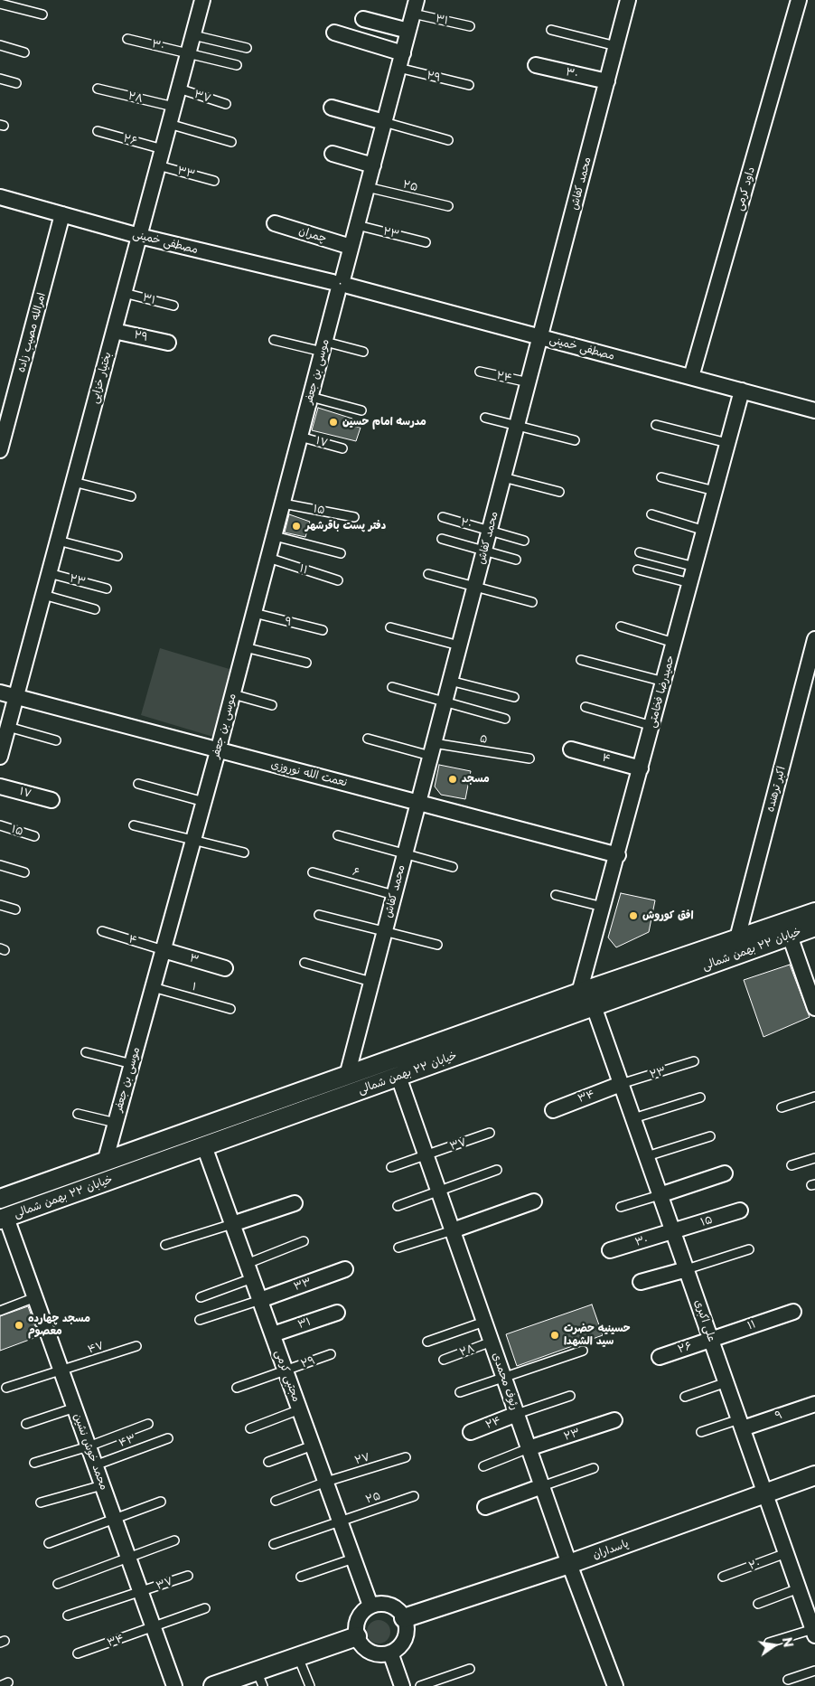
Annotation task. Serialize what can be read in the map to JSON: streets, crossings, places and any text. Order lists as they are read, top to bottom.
{
  "streets": {
    "street": [
      "۳۱",
      "۳۰",
      "۲۹",
      "۲۶",
      "۳۳",
      "محمد کفاش",
      "داود کرمی",
      "۲۳",
      "چمران",
      "مصطفی خمینی",
      "امرالله مصیب زاده",
      "موسی بن جعفر",
      "۲۴",
      "بختیار خزایی",
      "۱۷",
      "۱۵",
      "۱۱",
      "۹",
      "حمیدرضا فخامتی",
      "۴",
      "نعمت الله نوروزی",
      "اکبر ترهنده",
      "خیابان ۲۲ بهمن شمالی",
      "۳",
      "۳۴",
      "علی اکبری",
      "مجتبی کرمی",
      "رئوف محمدی",
      "محمد خوش نشین",
      "پاسداران"
    ],
    "lane": [
      "۳۷",
      "۲۸",
      "۲۵",
      "۲۰",
      "۵",
      "۶",
      "۱",
      "۴۷",
      "۴۳",
      "۲۷"
    ]
  },
  "crossings": [
    ["۳۱", "موسی بن جعفر"],
    ["۳۱", "بختیار خزایی"],
    ["۳۱", "مجتبی کرمی"],
    ["۳۰", "محمد کفاش"],
    ["۳۰", "بختیار خزایی"],
    ["۳۰", "۱۵"],
    ["۳۰", "علی اکبری"],
    ["۲۹", "موسی بن جعفر"],
    ["۲۹", "بختیار خزایی"],
    ["۲۹", "مجتبی کرمی"],
    ["۳۷", "بختیار خزایی"],
    ["۳۷", "رئوف محمدی"],
    ["۳۷", "محمد خوش نشین"],
    ["۲۸", "بختیار خزایی"],
    ["۲۸", "رئوف محمدی"],
    ["۲۶", "بختیار خزایی"],
    ["۲۶", "۱۱"],
    ["۲۶", "علی اکبری"],
    ["۳۳", "بختیار خزایی"],
    ["۳۳", "مجتبی کرمی"],
    ["محمد کفاش", "مصطفی خمینی"],
    ["محمد کفاش", "۲۴"],
    ["محمد کفاش", "۲۰"],
    ["محمد کفاش", "۵"],
    ["محمد کفاش", "نعمت الله نوروزی"],
    ["محمد کفاش", "۶"],
    ["محمد کفاش", "خیابان ۲۲ بهمن شمالی"],
    ["۲۵", "موسی بن جعفر"],
    ["۲۵", "مجتبی کرمی"],
    ["داود کرمی", "مصطفی خمینی"],
    ["۲۳", "موسی بن جعفر"],
    ["۲۳", "بختیار خزایی"],
    ["۲۳", "۳۴"],
    ["۲۳", "علی اکبری"],
    ["۲۳", "رئوف محمدی"],
    ["چمران", "موسی بن جعفر"],
    ["مصطفی خمینی", "امرالله مصیب زاده"],
    ["مصطفی خمینی", "موسی بن جعفر"],
    ["مصطفی خمینی", "بختیار خزایی"],
    ["مصطفی خمینی", "حمیدرضا فخامتی"],
    ["موسی بن جعفر", "۱۷"],
    ["موسی بن جعفر", "۱۵"],
    ["موسی بن جعفر", "۱۱"],
    ["موسی بن جعفر", "۹"],
    ["موسی بن جعفر", "۴"],
    ["موسی بن جعفر", "نعمت الله نوروزی"],
    ["موسی بن جعفر", "خیابان ۲۲ بهمن شمالی"],
    ["موسی بن جعفر", "۳"],
    ["موسی بن جعفر", "۱"],
    ["۲۴", "رئوف محمدی"],
    ["بختیار خزایی", "نعمت الله نوروزی"],
    ["۱۵", "علی اکبری"],
    ["۲۰", "علی اکبری"],
    ["۱۱", "علی اکبری"],
    ["۹", "علی اکبری"],
    ["حمیدرضا فخامتی", "۴"],
    ["حمیدرضا فخامتی", "نعمت الله نوروزی"],
    ["حمیدرضا فخامتی", "خیابان ۲۲ بهمن شمالی"],
    ["۴", "۳"],
    ["اکبر ترهنده", "خیابان ۲۲ بهمن شمالی"],
    ["خیابان ۲۲ بهمن شمالی", "علی اکبری"],
    ["خیابان ۲۲ بهمن شمالی", "مجتبی کرمی"],
    ["خیابان ۲۲ بهمن شمالی", "رئوف محمدی"],
    ["خیابان ۲۲ بهمن شمالی", "محمد خوش نشین"],
    ["۳۴", "علی اکبری"],
    ["۳۴", "محمد خوش نشین"],
    ["علی اکبری", "پاسداران"],
    ["۴۷", "محمد خوش نشین"],
    ["مجتبی کرمی", "۲۷"],
    ["مجتبی کرمی", "پاسداران"],
    ["رئوف محمدی", "پاسداران"],
    ["۴۳", "محمد خوش نشین"]
  ],
  "places": [
    "مدرسه امام حسین",
    "دفتر پست باقرشهر",
    "مسجد",
    "افق کوروش",
    "مسجد چهارده معصوم",
    "حسینیه حضرت سید الشهدا"
  ],
  "north": "right"
}
